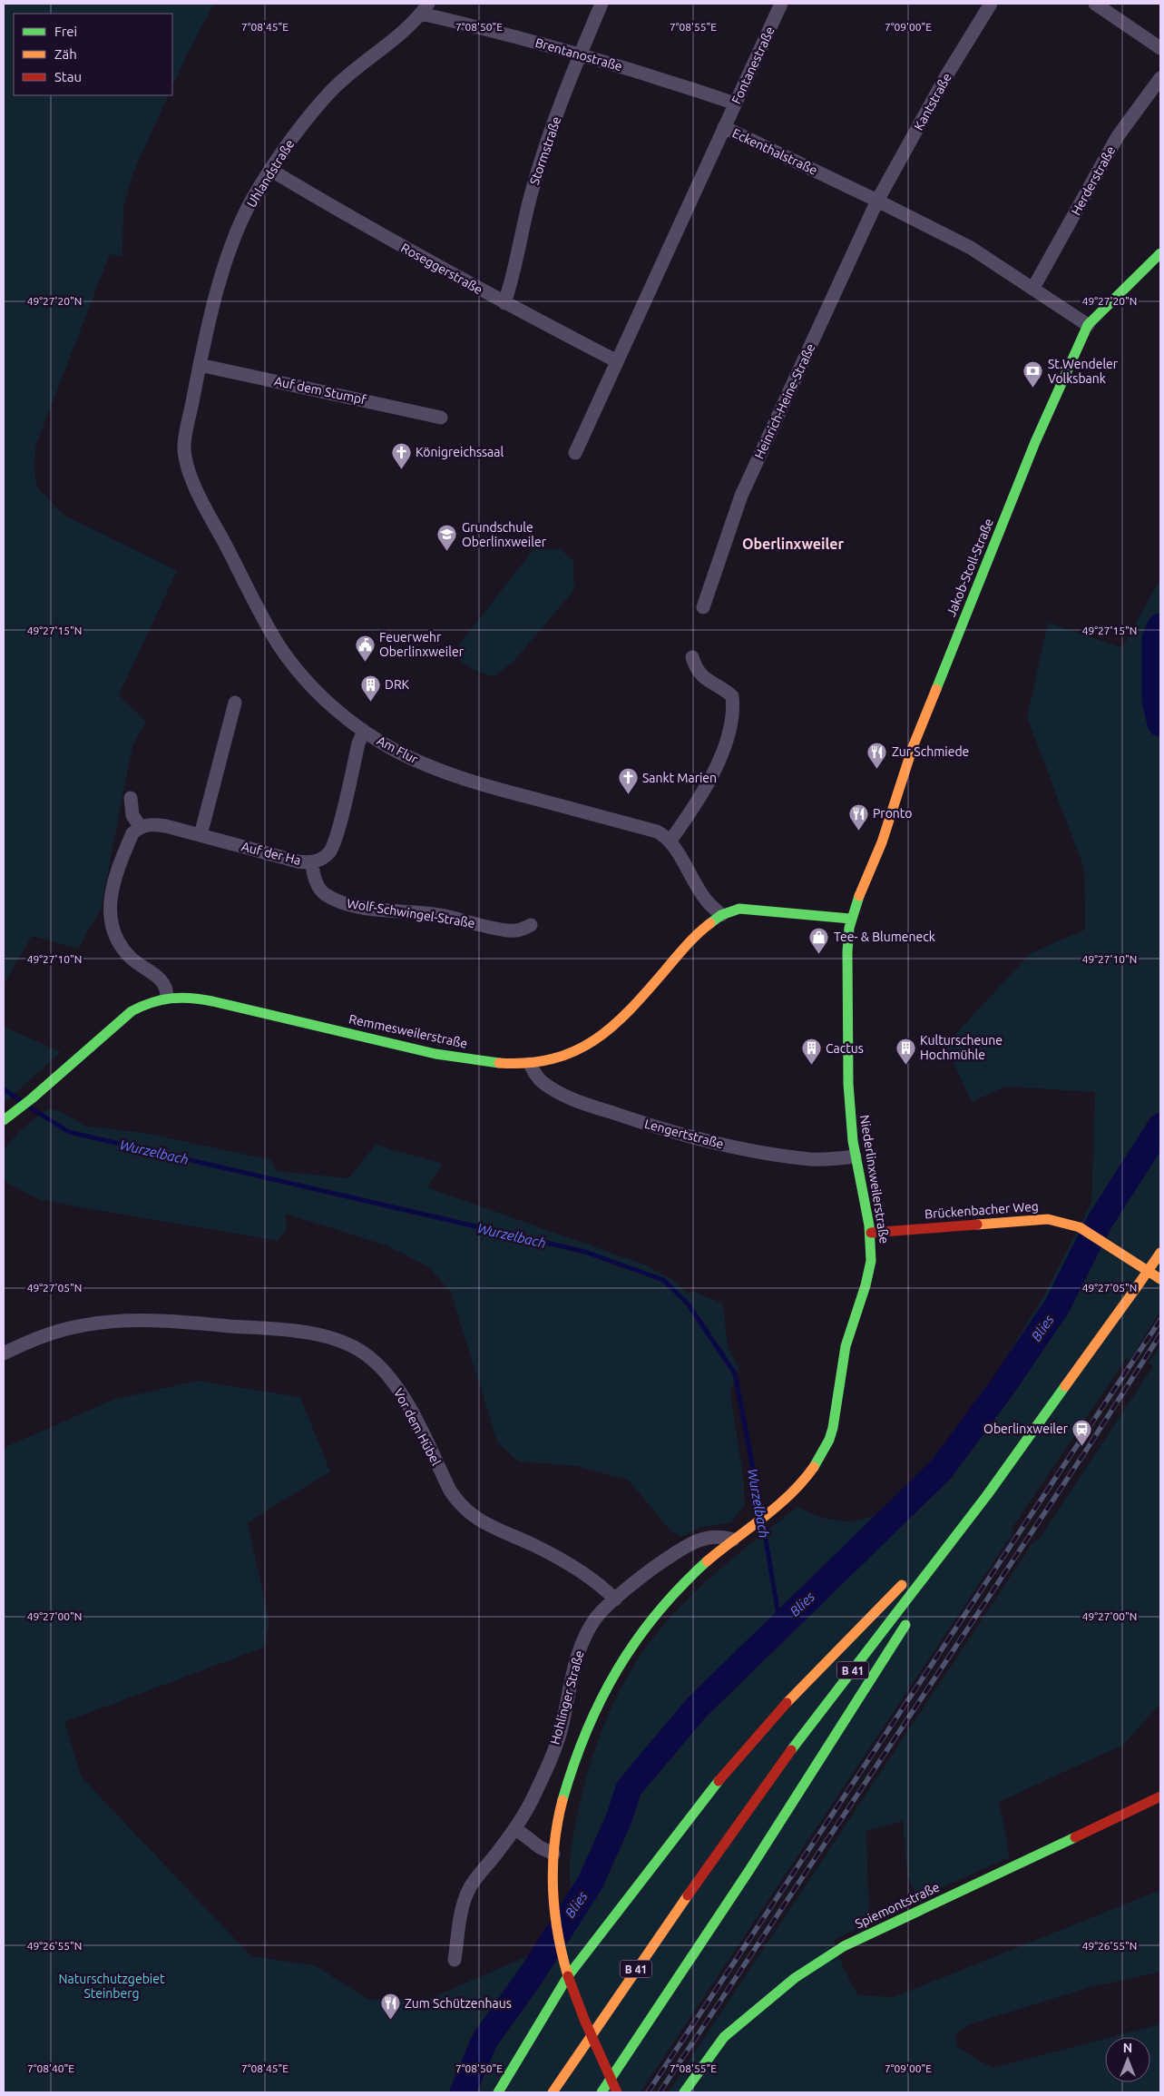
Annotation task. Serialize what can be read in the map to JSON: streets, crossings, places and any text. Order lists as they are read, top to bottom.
{
  "streets": {
    "main road": [
      "Jakob-Stoll-Straße",
      "Remmesweilerstraße",
      "Niederlinxweilerstraße",
      "Brückenbacher Weg",
      "B 41",
      "Spiemontstraße"
    ],
    "street": [
      "Brentanostraße",
      "Fontanestraße",
      "Kantstraße",
      "Stormstraße",
      "Eckenthalstraße",
      "Uhlandstraße",
      "Herderstraße",
      "Roseggerstraße",
      "Auf dem Stumpf",
      "Heinrich-Heine-Straße",
      "Am Flur",
      "Auf der Ha",
      "Wolf-Schwingel-Straße",
      "Lengertstraße",
      "Vor dem Hübel",
      "Hohlinger Straße"
    ]
  },
  "crossings": [
    ["Brentanostraße", "Fontanestraße"],
    ["Brentanostraße", "Stormstraße"],
    ["Brentanostraße", "Uhlandstraße"],
    ["Fontanestraße", "Eckenthalstraße"],
    ["Kantstraße", "Eckenthalstraße"],
    ["Kantstraße", "Heinrich-Heine-Straße"],
    ["Stormstraße", "Roseggerstraße"],
    ["Eckenthalstraße", "Herderstraße"],
    ["Eckenthalstraße", "Roseggerstraße"],
    ["Eckenthalstraße", "Heinrich-Heine-Straße"],
    ["Eckenthalstraße", "Jakob-Stoll-Straße"],
    ["Uhlandstraße", "Roseggerstraße"],
    ["Uhlandstraße", "Auf dem Stumpf"],
    ["Uhlandstraße", "Am Flur"],
    ["Jakob-Stoll-Straße", "Remmesweilerstraße"],
    ["Jakob-Stoll-Straße", "Niederlinxweilerstraße"],
    ["Am Flur", "Auf der Ha"],
    ["Auf der Ha", "Wolf-Schwingel-Straße"],
    ["Remmesweilerstraße", "Lengertstraße"],
    ["Remmesweilerstraße", "Niederlinxweilerstraße"],
    ["Lengertstraße", "Niederlinxweilerstraße"],
    ["Niederlinxweilerstraße", "Brückenbacher Weg"],
    ["Niederlinxweilerstraße", "Hohlinger Straße"],
    ["Vor dem Hübel", "Hohlinger Straße"]
  ],
  "districts": ["Oberlinxweiler"],
  "water": ["Wurzelbach", "Blies"],
  "parks": ["Naturschutzgebiet Steinberg"],
  "places": {
    "bank": ["St.Wendeler Volksbank"],
    "church": ["Königreichssaal", "Sankt Marien"],
    "school or university": ["Grundschule Oberlinxweiler"],
    "public building": ["Feuerwehr Oberlinxweiler"],
    "building": ["DRK", "Kulturscheune Hochmühle", "Cactus"],
    "restaurant": ["Zur Schmiede", "Pronto", "Zum Schützenhaus"],
    "shop": ["Tee- & Blumeneck"],
    "station": ["Oberlinxweiler"]
  },
  "legend": ["Frei", "Zäh", "Stau"],
  "north": "top",
  "coordinates": [
    "7°08'45\"E",
    "7°08'50\"E",
    "7°08'55\"E",
    "7°09'00\"E",
    "49°27'20\"N",
    "49°27'15\"N",
    "49°27'10\"N",
    "49°27'05\"N",
    "49°27'00\"N",
    "49°26'55\"N",
    "7°08'40\"E"
  ]
}
